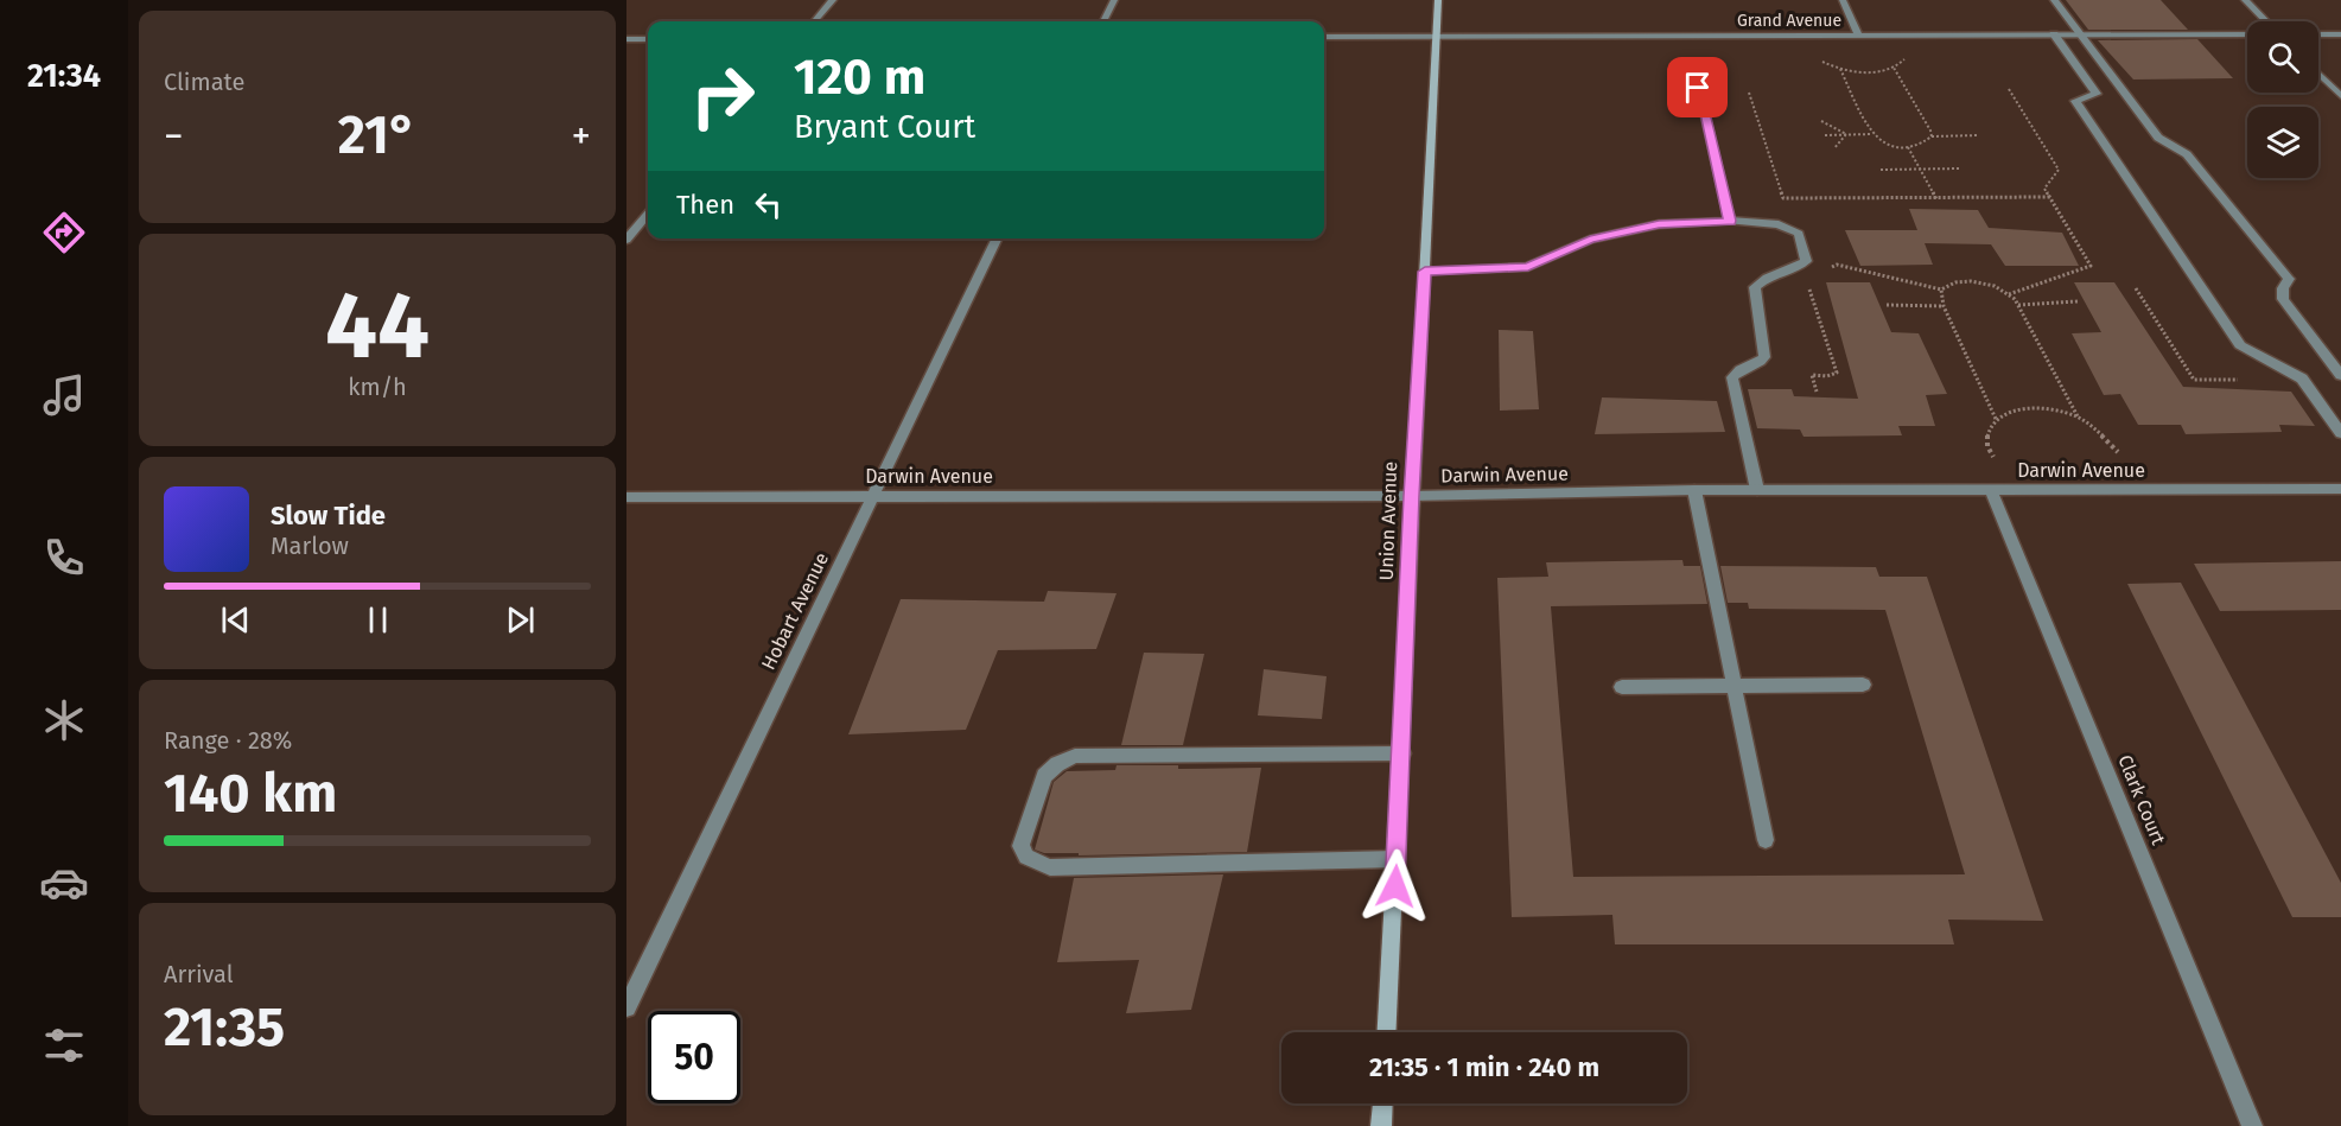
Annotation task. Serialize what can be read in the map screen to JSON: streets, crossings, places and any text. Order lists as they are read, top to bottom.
{
  "streets": {
    "main road": ["Union Avenue"],
    "street": [
      "Grand Avenue",
      "Darwin Avenue",
      "Hobart Avenue",
      "Clark Court"
    ]
  },
  "crossings": [
    ["Grand Avenue", "Union Avenue"],
    ["Darwin Avenue", "Union Avenue"],
    ["Darwin Avenue", "Hobart Avenue"],
    ["Darwin Avenue", "Clark Court"]
  ],
  "page": {
    "tabs": "21:34",
    "tile": [
      "Climate",
      ["44", "km/h"],
      ["Range · 28%", "140 km"],
      ["Arrival", "21:35"]
    ],
    "turn": ["120 m", "Bryant Court"],
    "heat": ["−", "21°", "+"],
    "then": "Then",
    "song": ["Slow Tide", "Marlow"],
    "limit": "50",
    "trip": "21:35 · 1 min · 240 m"
  }
}
